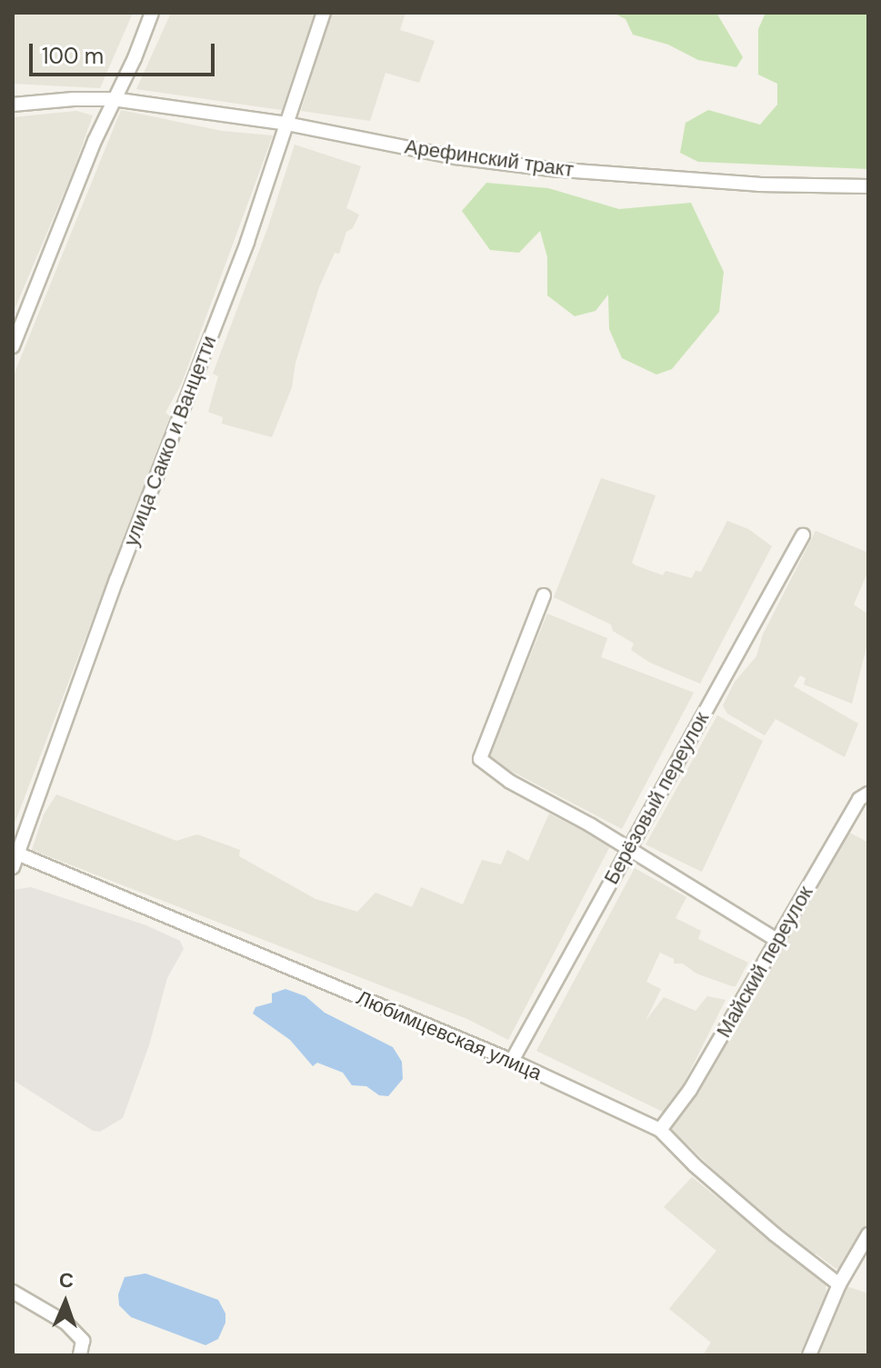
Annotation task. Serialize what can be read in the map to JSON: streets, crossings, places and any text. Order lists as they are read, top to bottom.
{
  "streets": {
    "street": [
      "Арефинский тракт",
      "улица Сакко и Ванцетти",
      "Берёзовый переулок",
      "Майский переулок",
      "Любимцевская улица"
    ]
  },
  "crossings": [
    ["Арефинский тракт", "улица Сакко и Ванцетти"],
    ["улица Сакко и Ванцетти", "Любимцевская улица"],
    ["Берёзовый переулок", "Любимцевская улица"],
    ["Майский переулок", "Любимцевская улица"]
  ],
  "scale_bar": "100 m",
  "north": "top"
}
